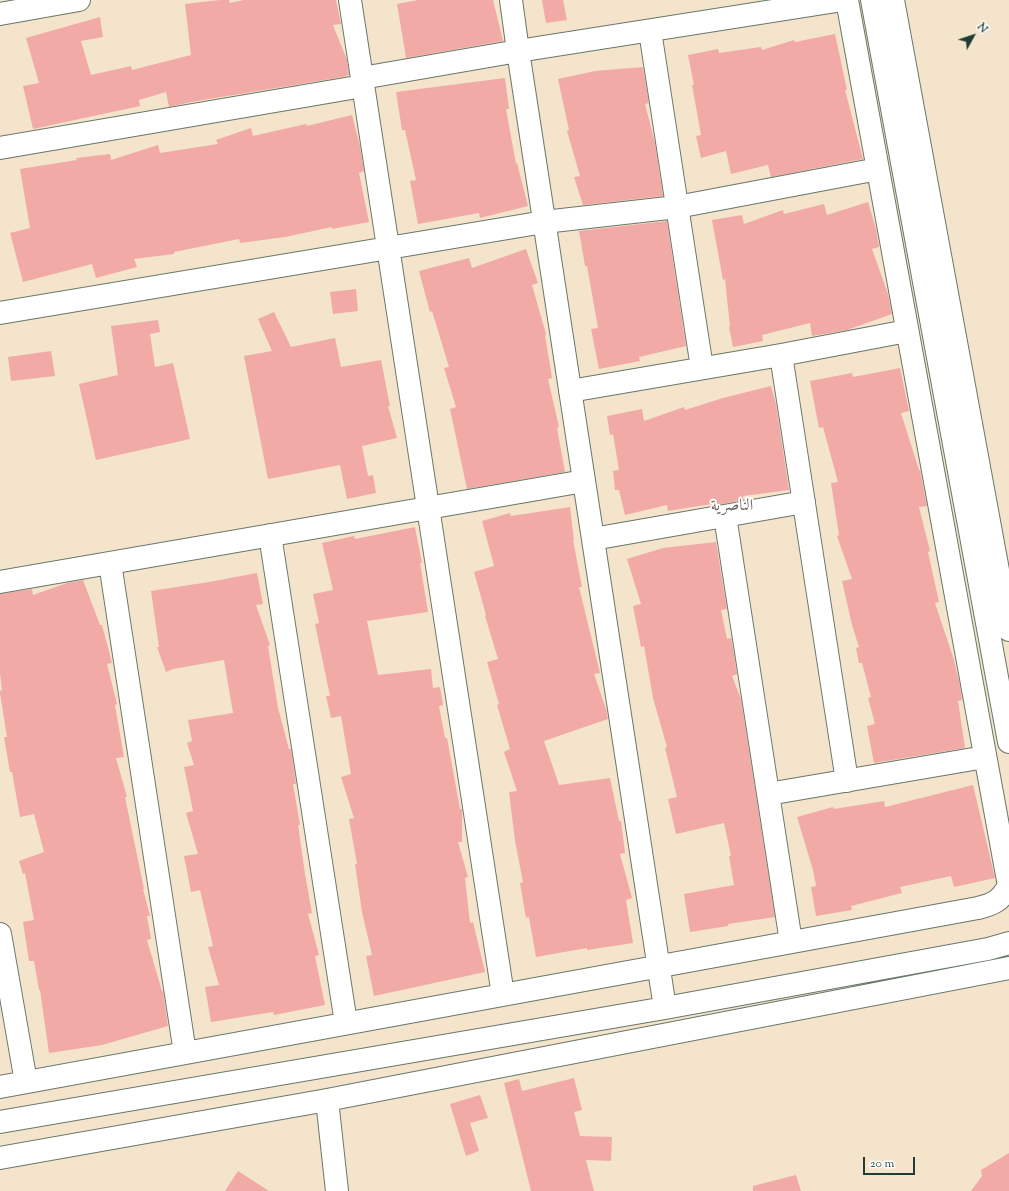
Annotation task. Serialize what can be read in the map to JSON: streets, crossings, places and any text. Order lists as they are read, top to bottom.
{
  "districts": ["الناصرية"],
  "scale_bar": "20 m",
  "north": "top right"
}
